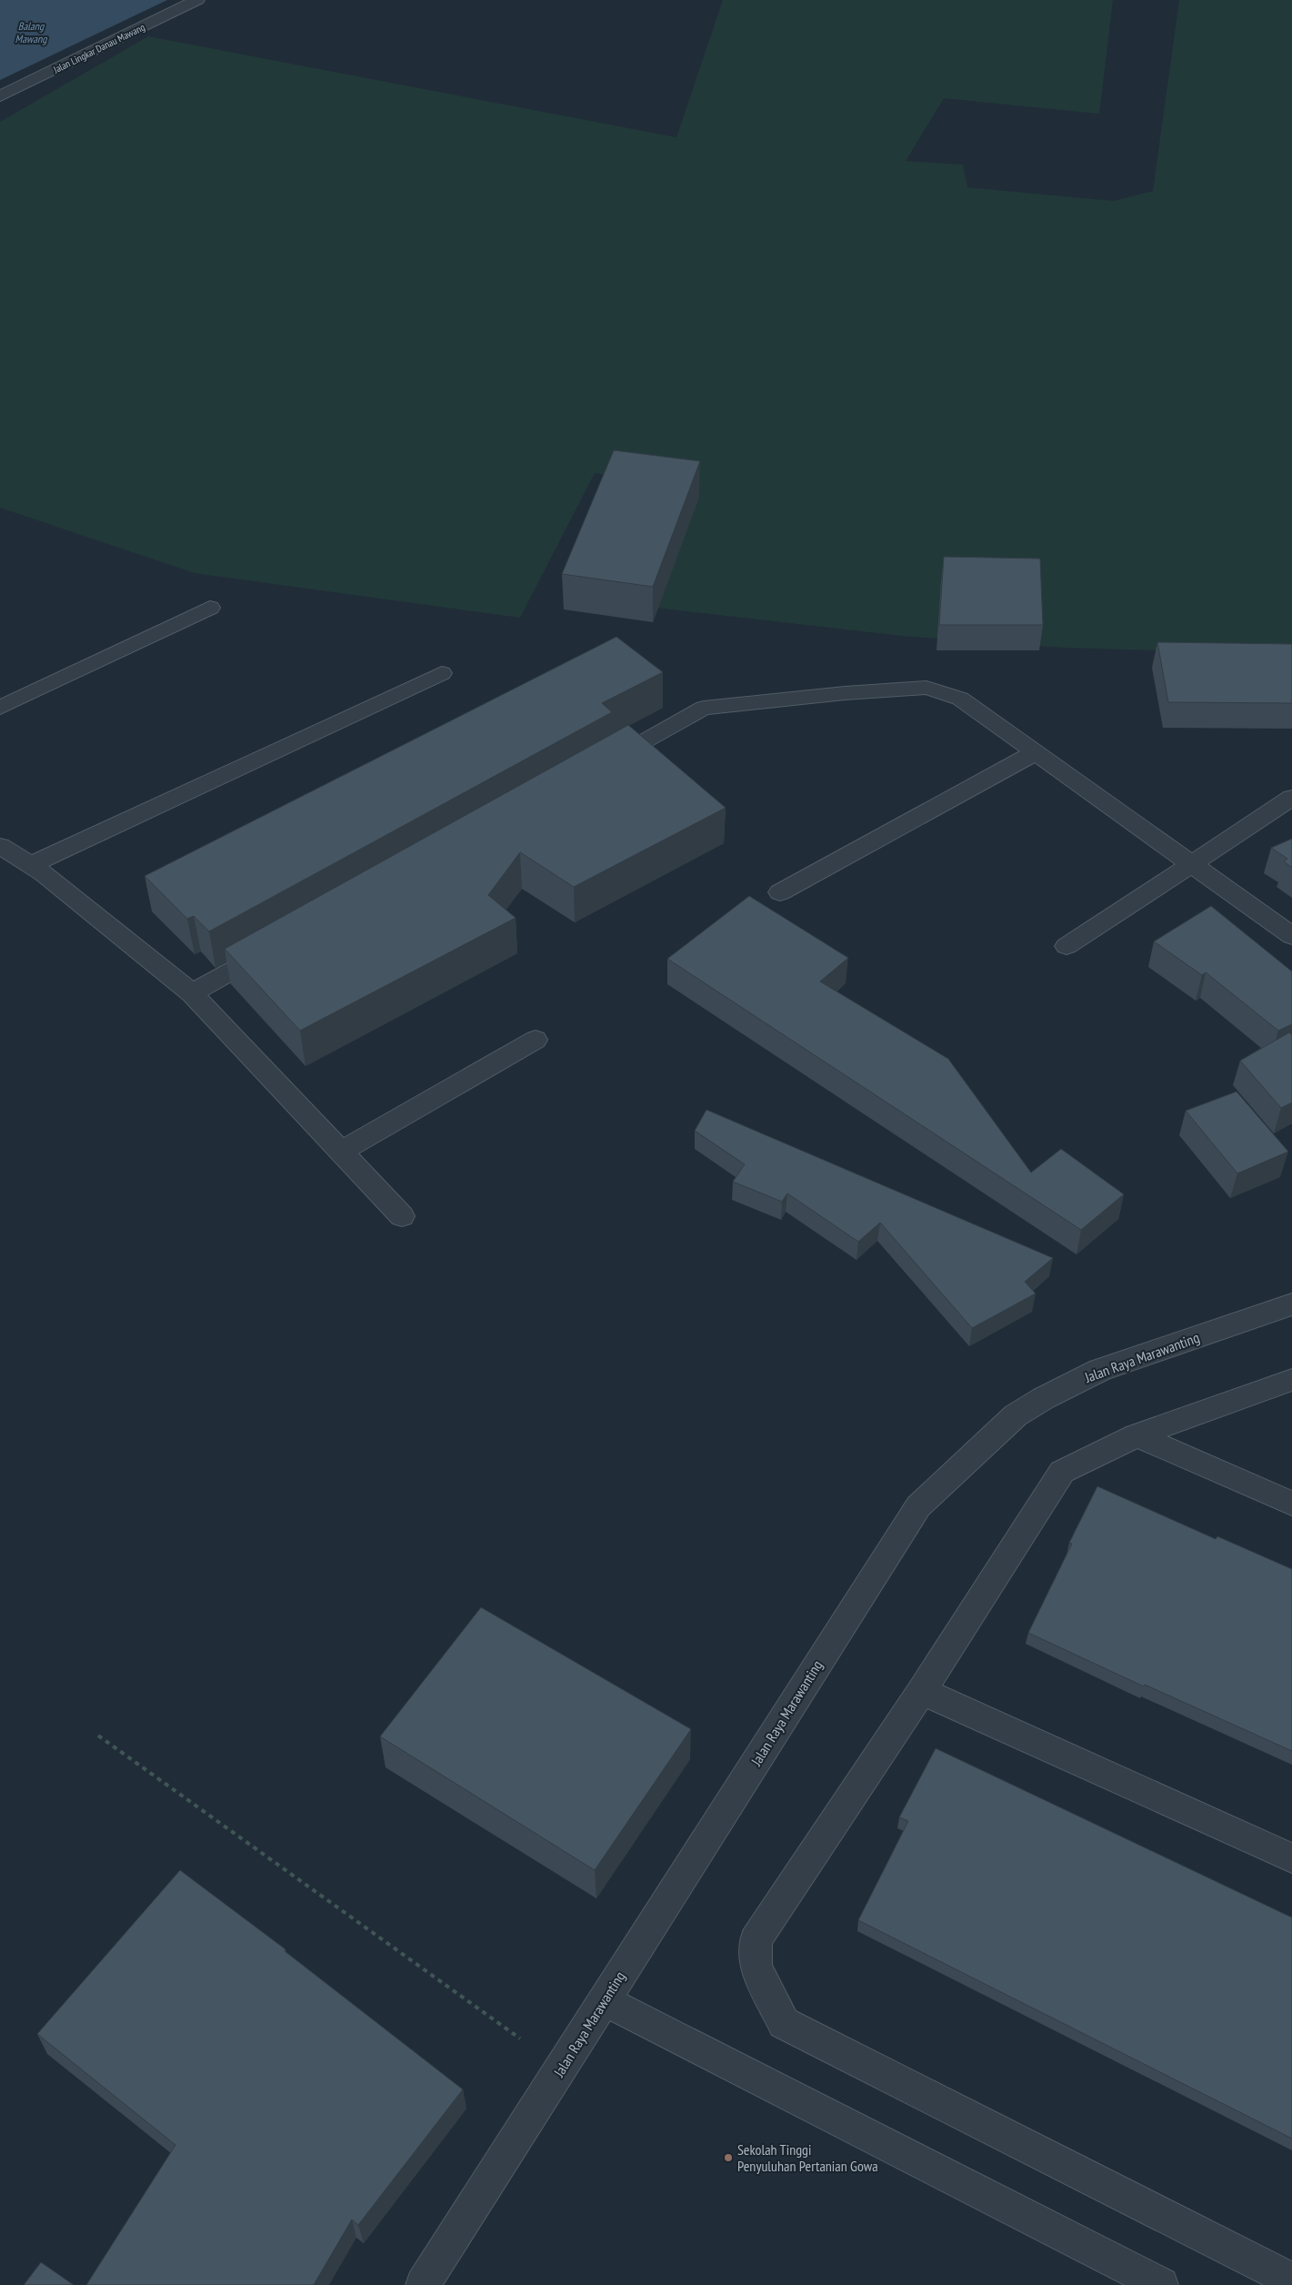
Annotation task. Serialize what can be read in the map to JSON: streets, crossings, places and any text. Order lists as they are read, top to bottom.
{
  "streets": {
    "street": ["Jalan Lingkar Danau Mawang", "Jalan Raya Marawanting"]
  },
  "water": ["Balang Mawang"],
  "places": ["Sekolah Tinggi Penyuluhan Pertanian Gowa"]
}
